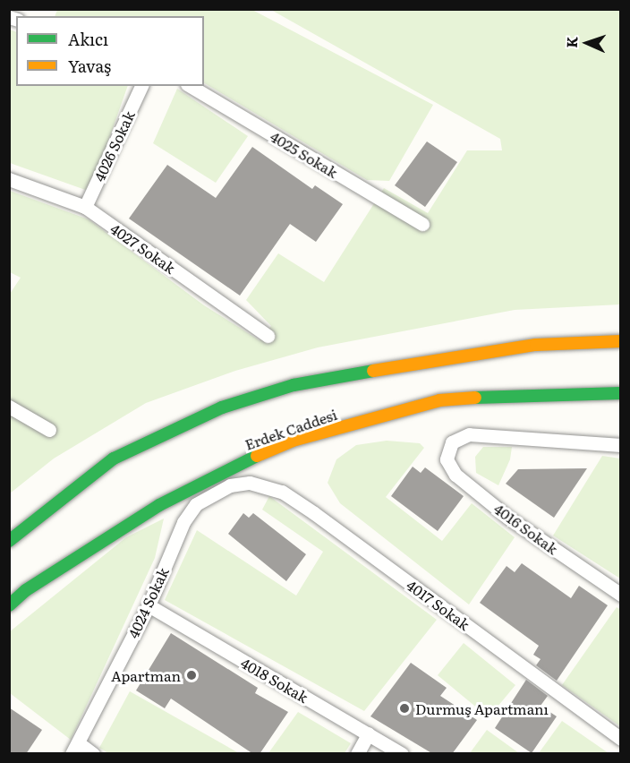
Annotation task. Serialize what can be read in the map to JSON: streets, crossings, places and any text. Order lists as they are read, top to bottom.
{
  "streets": {
    "highway": ["Erdek Caddesi"],
    "lane": [
      "4026 Sokak",
      "4025 Sokak",
      "4027 Sokak",
      "4016 Sokak",
      "4024 Sokak",
      "4017 Sokak",
      "4018 Sokak"
    ]
  },
  "crossings": [
    ["4026 Sokak", "4027 Sokak"],
    ["4024 Sokak", "4017 Sokak"],
    ["4024 Sokak", "4018 Sokak"]
  ],
  "places": ["Apartman", "Durmuş Apartmanı"],
  "legend": ["Akıcı", "Yavaş"],
  "north": "left"
}
